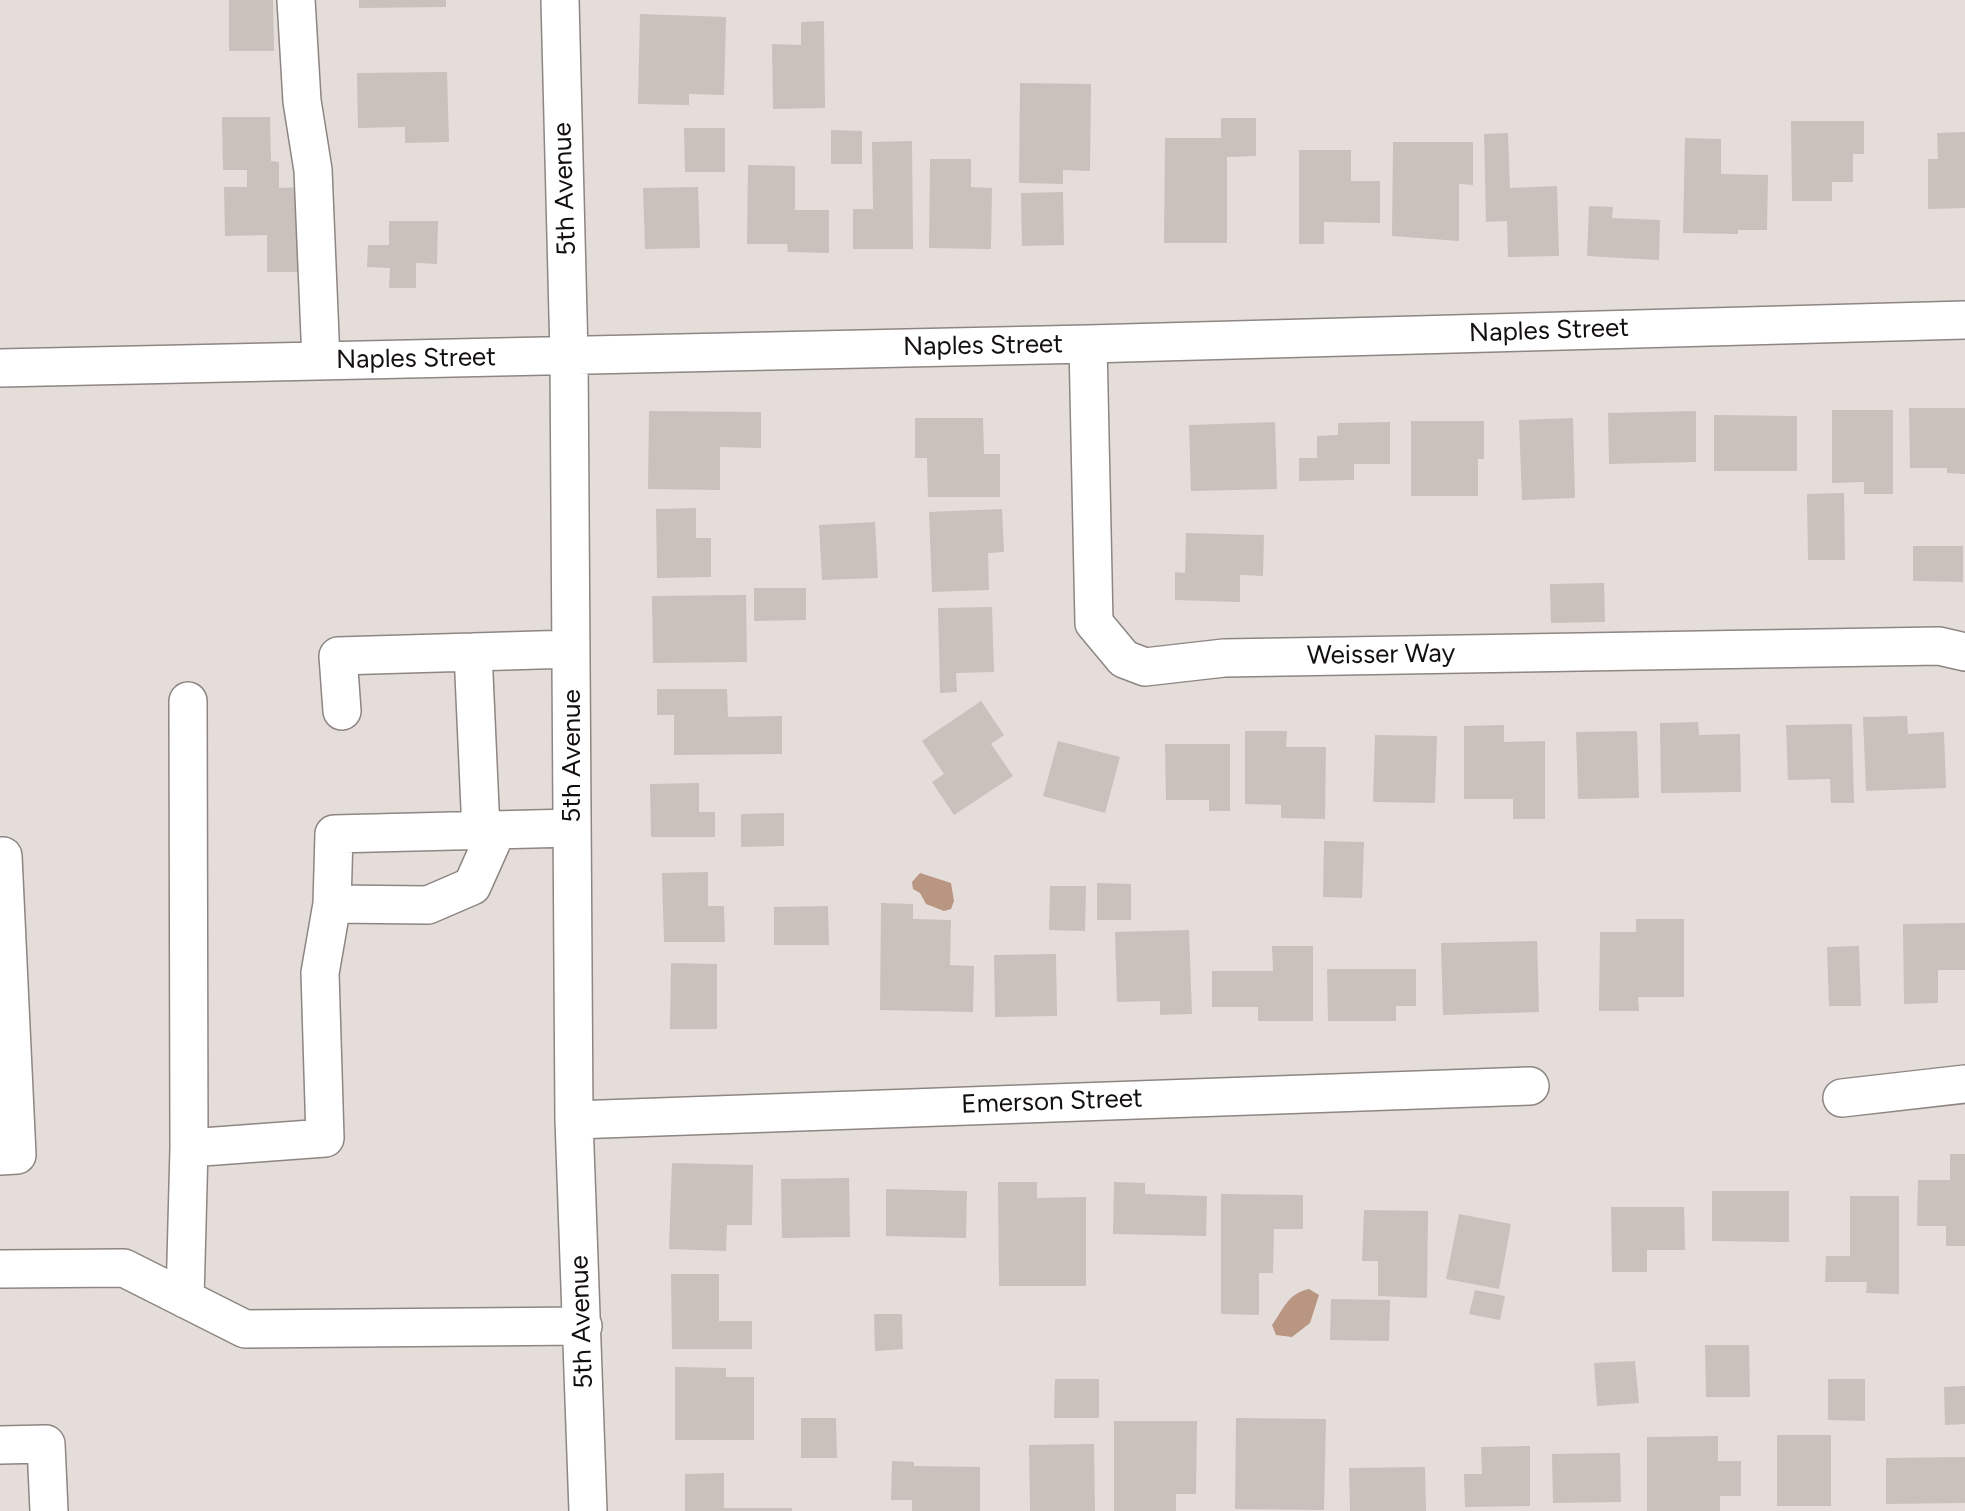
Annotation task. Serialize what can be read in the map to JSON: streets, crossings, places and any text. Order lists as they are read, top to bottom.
{
  "streets": {
    "street": [
      "5th Avenue",
      "Naples Street",
      "Weisser Way",
      "Emerson Street"
    ]
  },
  "crossings": [
    ["5th Avenue", "Naples Street"],
    ["5th Avenue", "Emerson Street"],
    ["Naples Street", "Weisser Way"]
  ]
}
